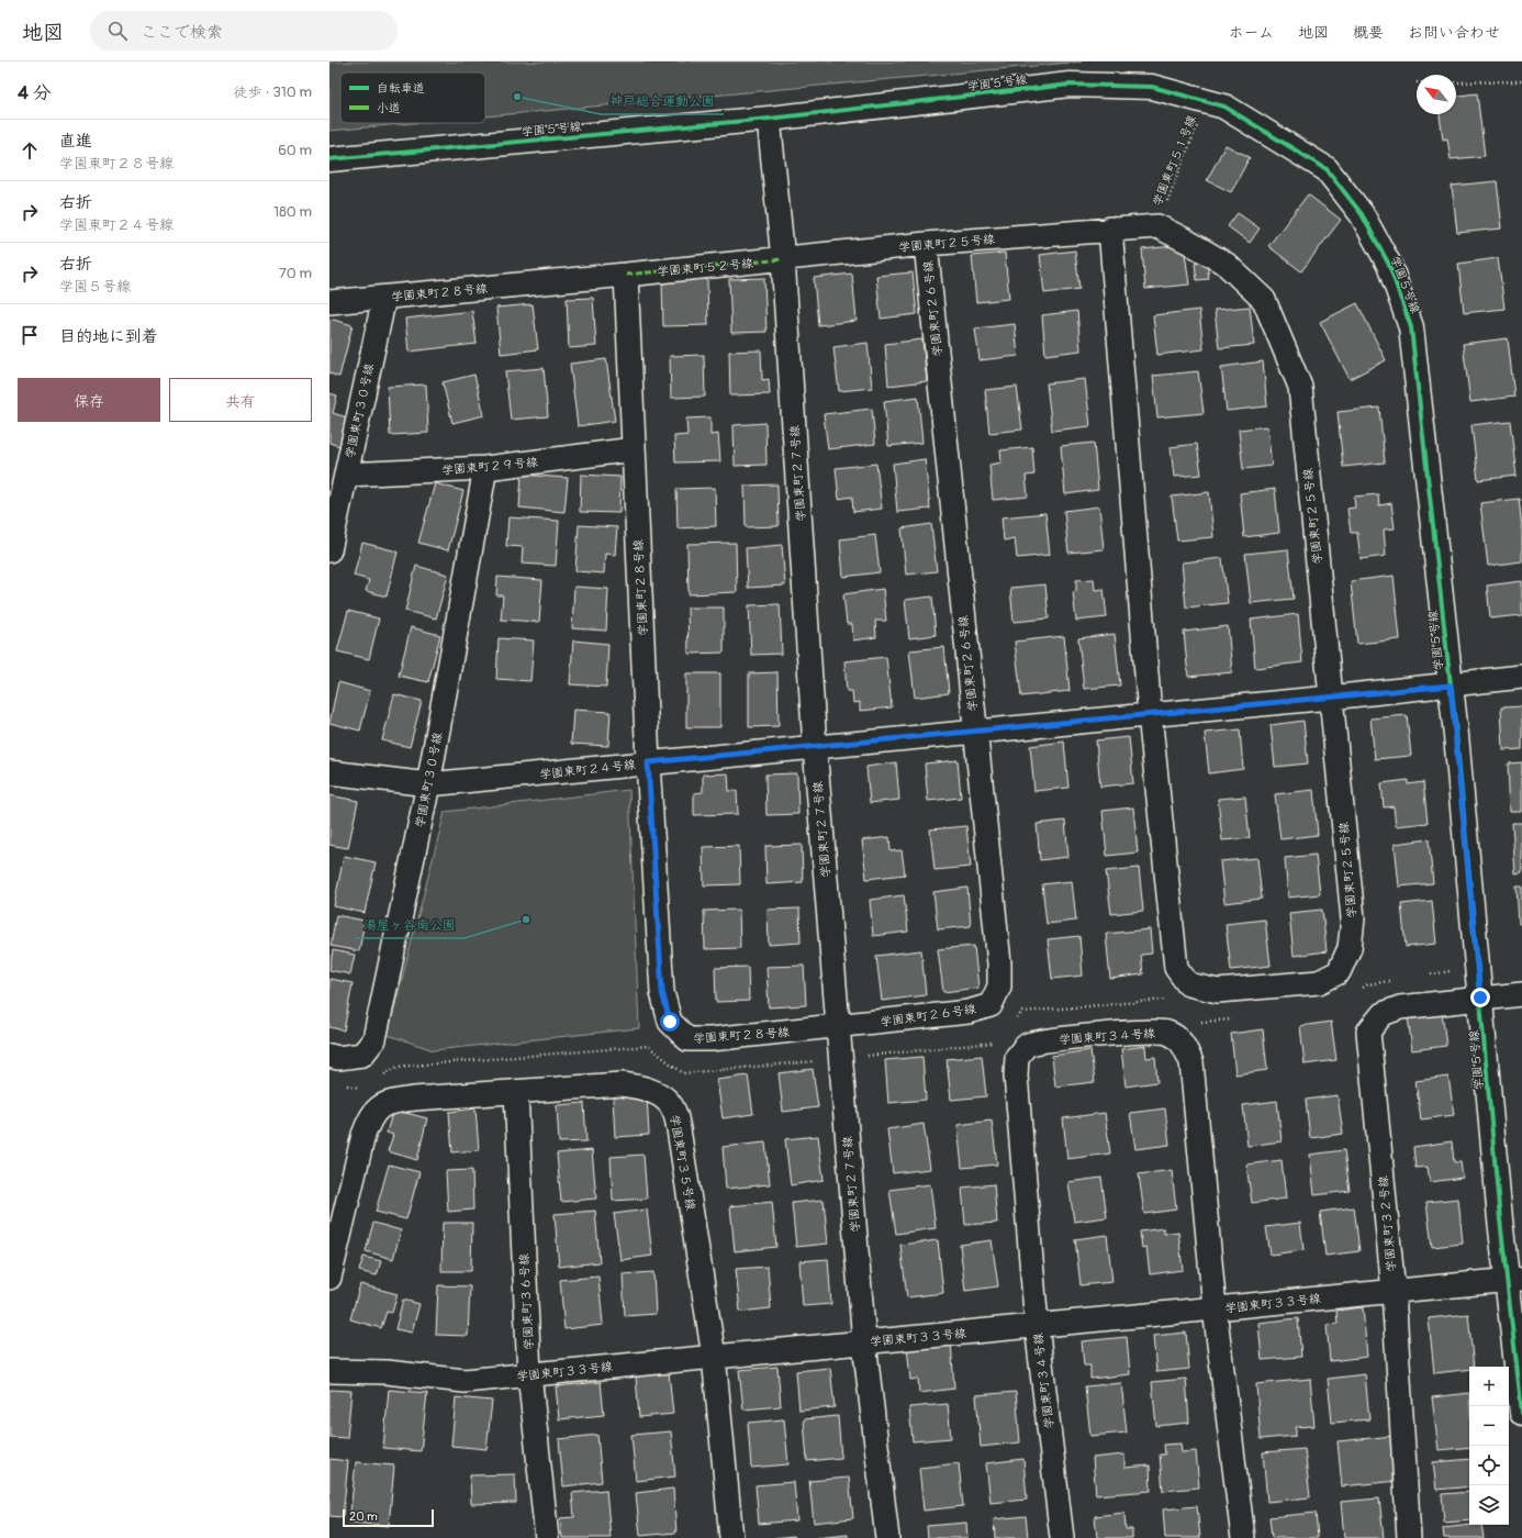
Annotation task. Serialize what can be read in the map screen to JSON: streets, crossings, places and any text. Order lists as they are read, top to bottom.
{
  "streets": {
    "street": [
      "学園５号線",
      "学園東町２５号線",
      "学園東町５２号線",
      "学園東町２８号線",
      "学園東町２６号線",
      "学園東町３０号線",
      "学園東町２９号線",
      "学園東町２７号線",
      "学園東町２４号線",
      "学園東町３４号線",
      "学園東町３５号線",
      "学園東町３２号線",
      "学園東町３６号線",
      "学園東町３３号線"
    ],
    "path": ["学園東町５１号線"]
  },
  "crossings": [
    ["学園５号線", "学園東町５１号線"],
    ["学園５号線", "学園東町２７号線"],
    ["学園５号線", "学園東町２４号線"],
    ["学園５号線", "学園東町３２号線"],
    ["学園５号線", "学園東町３３号線"],
    ["学園東町５１号線", "学園東町２５号線"],
    ["学園東町２５号線", "学園東町５２号線"],
    ["学園東町２５号線", "学園東町２６号線"],
    ["学園東町２５号線", "学園東町２７号線"],
    ["学園東町２５号線", "学園東町２４号線"],
    ["学園東町５２号線", "学園東町２８号線"],
    ["学園東町５２号線", "学園東町２７号線"],
    ["学園東町２８号線", "学園東町２６号線"],
    ["学園東町２８号線", "学園東町３０号線"],
    ["学園東町２８号線", "学園東町２９号線"],
    ["学園東町２８号線", "学園東町２７号線"],
    ["学園東町２８号線", "学園東町２４号線"],
    ["学園東町２６号線", "学園東町２７号線"],
    ["学園東町２６号線", "学園東町２４号線"],
    ["学園東町３０号線", "学園東町２９号線"],
    ["学園東町３０号線", "学園東町２４号線"],
    ["学園東町２７号線", "学園東町２４号線"],
    ["学園東町２７号線", "学園東町３３号線"],
    ["学園東町３４号線", "学園東町３３号線"],
    ["学園東町３５号線", "学園東町３６号線"],
    ["学園東町３５号線", "学園東町３３号線"],
    ["学園東町３２号線", "学園東町３３号線"],
    ["学園東町３６号線", "学園東町３３号線"]
  ],
  "places": ["神戸総合運動公園", "湯屋ヶ谷南公園"],
  "legend": ["自転車道", "小道"],
  "scale_bar": "20 m",
  "north": "top left",
  "page": {
    "header": "地図",
    "search": "ここで検索",
    "nav": [
      "ホーム",
      "地図",
      "概要",
      "お問い合わせ"
    ],
    "heading": ["4 分", "徒歩 · 310 m"],
    "list": [
      ["直進", "学園東町２８号線", "60 m"],
      ["右折", "学園東町２４号線", "180 m"],
      ["右折", "学園５号線", "70 m"],
      "目的地に到着"
    ],
    "buttons": ["保存", "共有"],
    "map_buttons": ["+", "−"],
    "scale": "20 m"
  }
}
